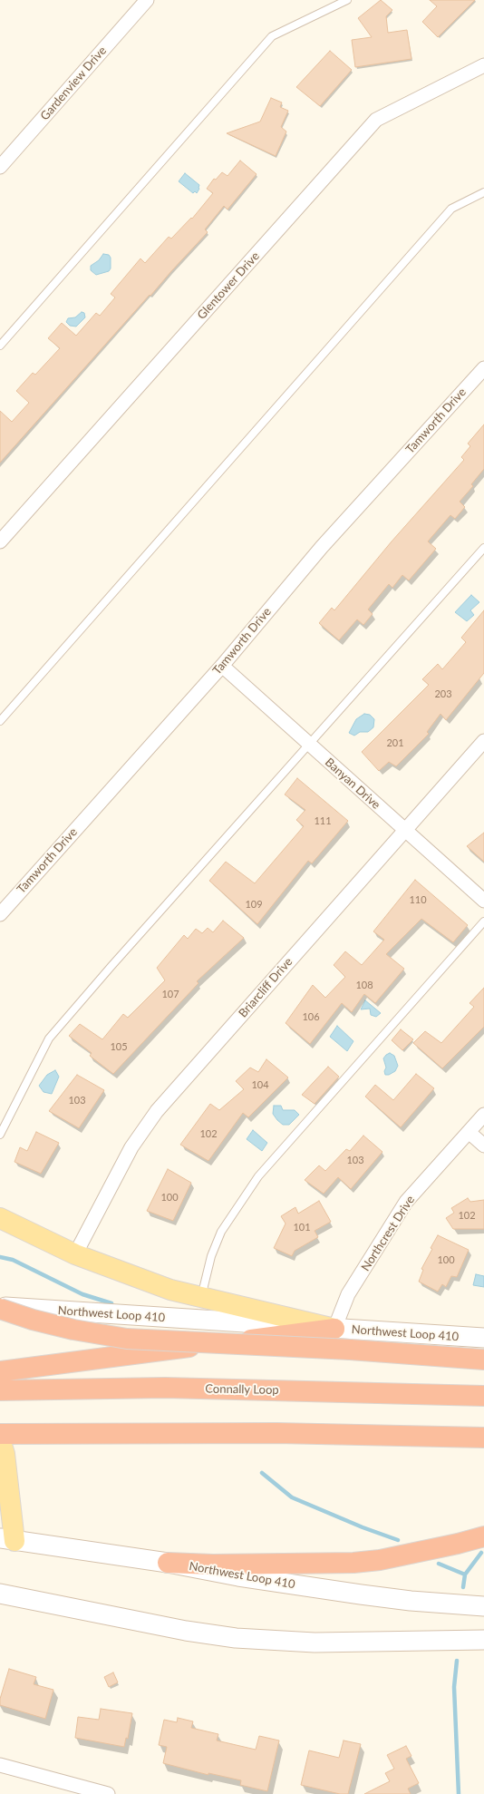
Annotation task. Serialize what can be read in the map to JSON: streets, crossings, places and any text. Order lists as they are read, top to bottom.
{
  "streets": {
    "highway": ["Connally Loop"],
    "main road": ["Northwest Loop 410"],
    "street": [
      "Gardenview Drive",
      "Glentower Drive",
      "Tamworth Drive",
      "Banyan Drive",
      "Briarcliff Drive",
      "Northcrest Drive"
    ]
  },
  "crossings": [
    ["Tamworth Drive", "Banyan Drive"],
    ["Banyan Drive", "Briarcliff Drive"],
    ["Northcrest Drive", "Northwest Loop 410"]
  ],
  "house_numbers": [
    "203",
    "201",
    "111",
    "110",
    "109",
    "108",
    "107",
    "106",
    "105",
    "104",
    "103",
    "102",
    "103",
    "100",
    "102",
    "101",
    "100"
  ]
}
